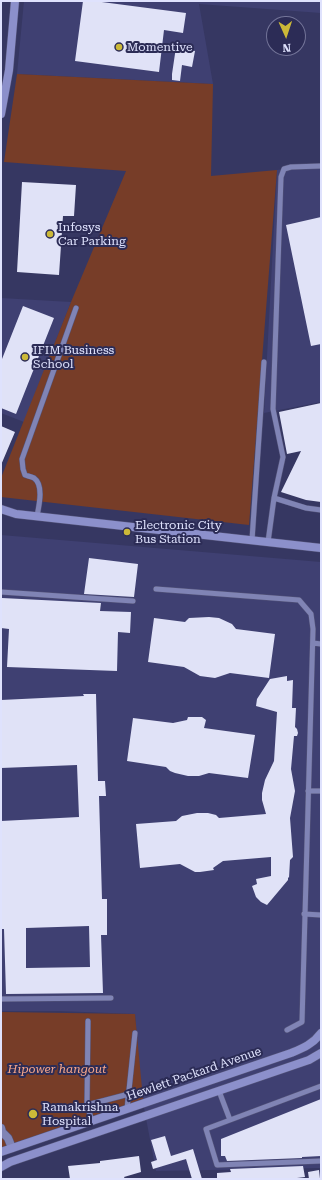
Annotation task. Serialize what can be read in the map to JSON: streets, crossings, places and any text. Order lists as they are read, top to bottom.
{
  "streets": {
    "street": ["Hewlett Packard Avenue"]
  },
  "parks": ["Hipower hangout"],
  "places": [
    "Momentive",
    "Infosys Car Parking",
    "IFIM Business School",
    "Electronic City Bus Station",
    "Ramakrishna Hospital"
  ],
  "north": "bottom"
}
